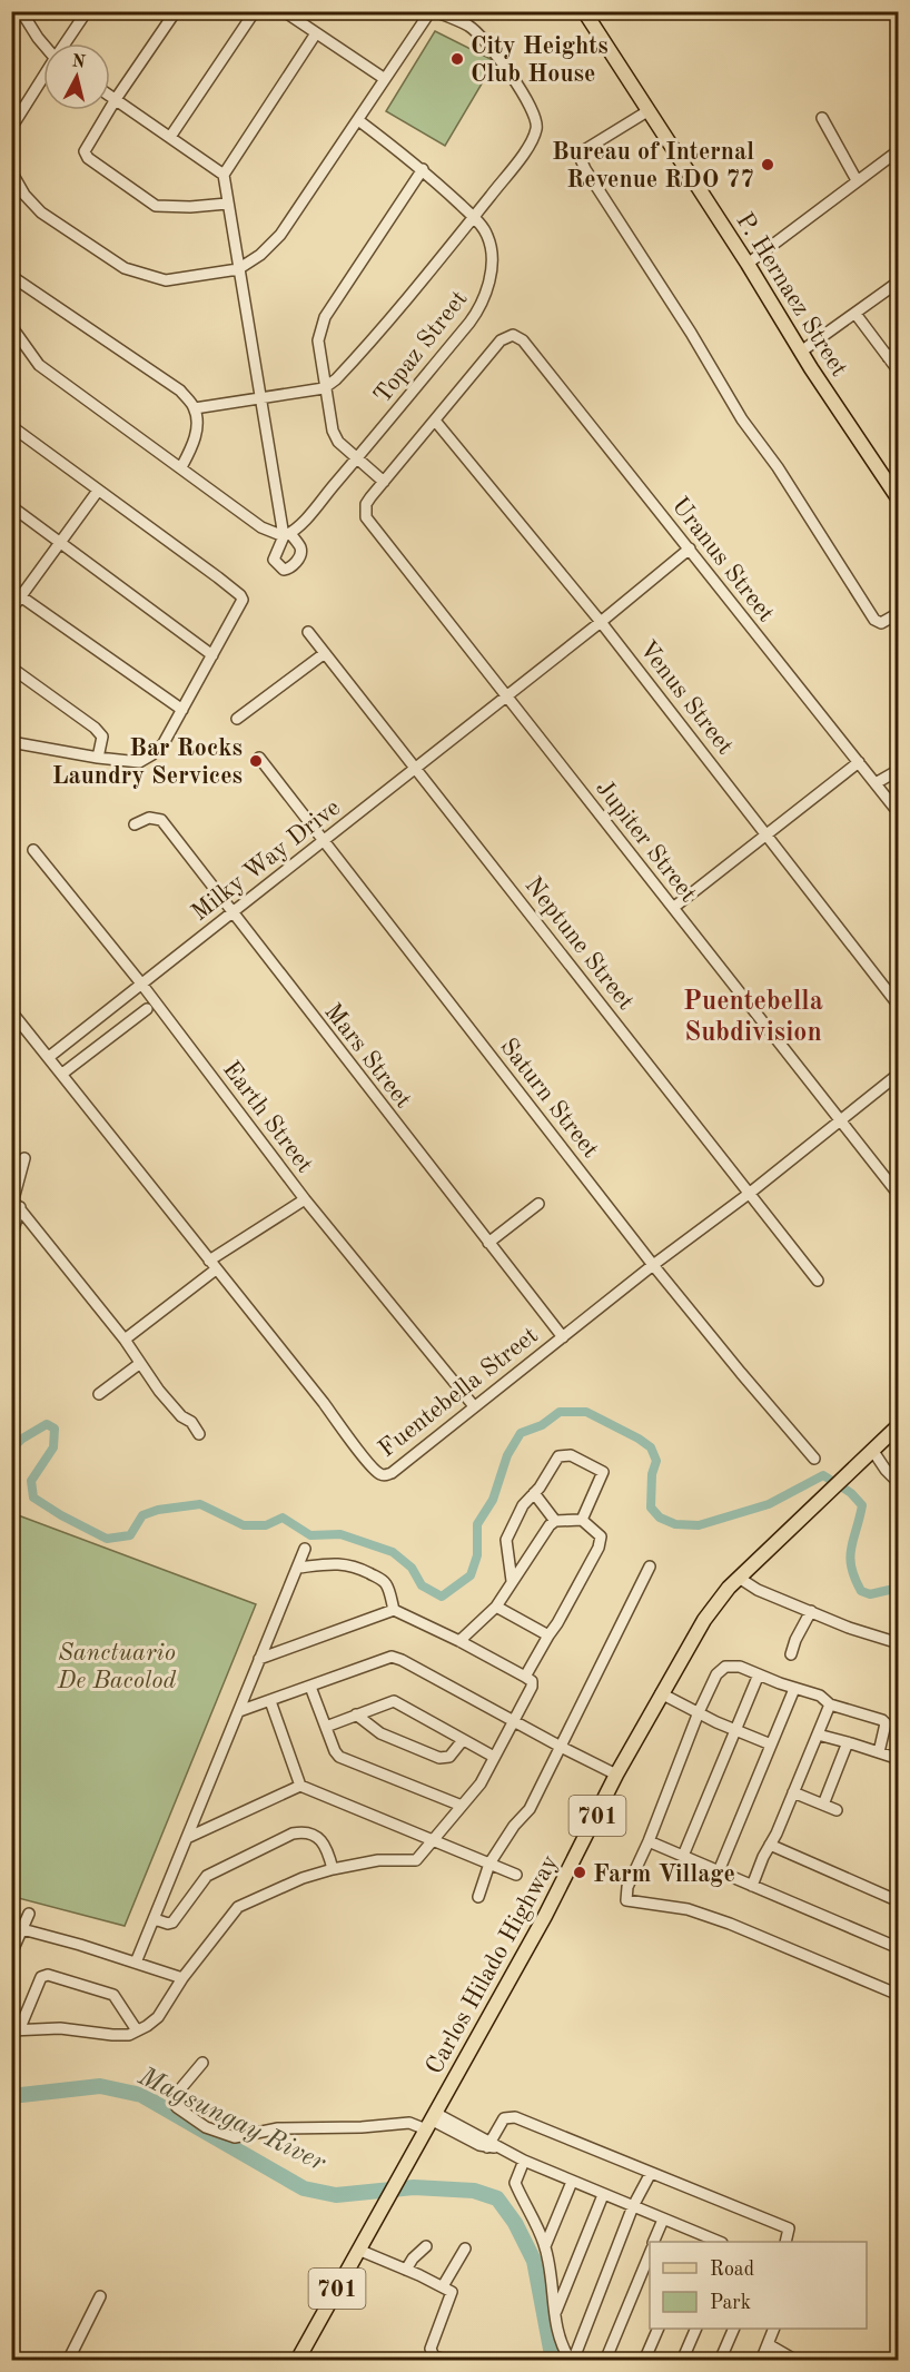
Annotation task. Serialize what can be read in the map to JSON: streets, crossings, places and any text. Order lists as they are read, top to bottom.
{
  "streets": {
    "main road": ["P. Hernaez Street", "701", "Carlos Hilado Highway"],
    "street": [
      "Topaz Street",
      "Uranus Street",
      "Venus Street",
      "Jupiter Street",
      "Milky Way Drive",
      "Neptune Street",
      "Mars Street",
      "Saturn Street",
      "Earth Street",
      "Fuentebella Street"
    ]
  },
  "crossings": [
    ["Uranus Street", "Venus Street"],
    ["Uranus Street", "Milky Way Drive"],
    ["Venus Street", "Milky Way Drive"],
    ["Jupiter Street", "Milky Way Drive"],
    ["Jupiter Street", "Fuentebella Street"],
    ["Milky Way Drive", "Neptune Street"],
    ["Milky Way Drive", "Mars Street"],
    ["Milky Way Drive", "Saturn Street"],
    ["Milky Way Drive", "Earth Street"],
    ["Milky Way Drive", "Fuentebella Street"],
    ["Neptune Street", "Fuentebella Street"],
    ["Mars Street", "Fuentebella Street"],
    ["Saturn Street", "Fuentebella Street"],
    ["Earth Street", "Fuentebella Street"]
  ],
  "districts": ["Puentebella Subdivision"],
  "water": ["Magsungay River"],
  "parks": ["Sanctuario De Bacolod"],
  "places": [
    "City Heights Club House",
    "Bureau of Internal Revenue RDO 77",
    "Bar Rocks Laundry Services",
    "Farm Village"
  ],
  "legend": ["Road", "Park"],
  "north": "top"
}
